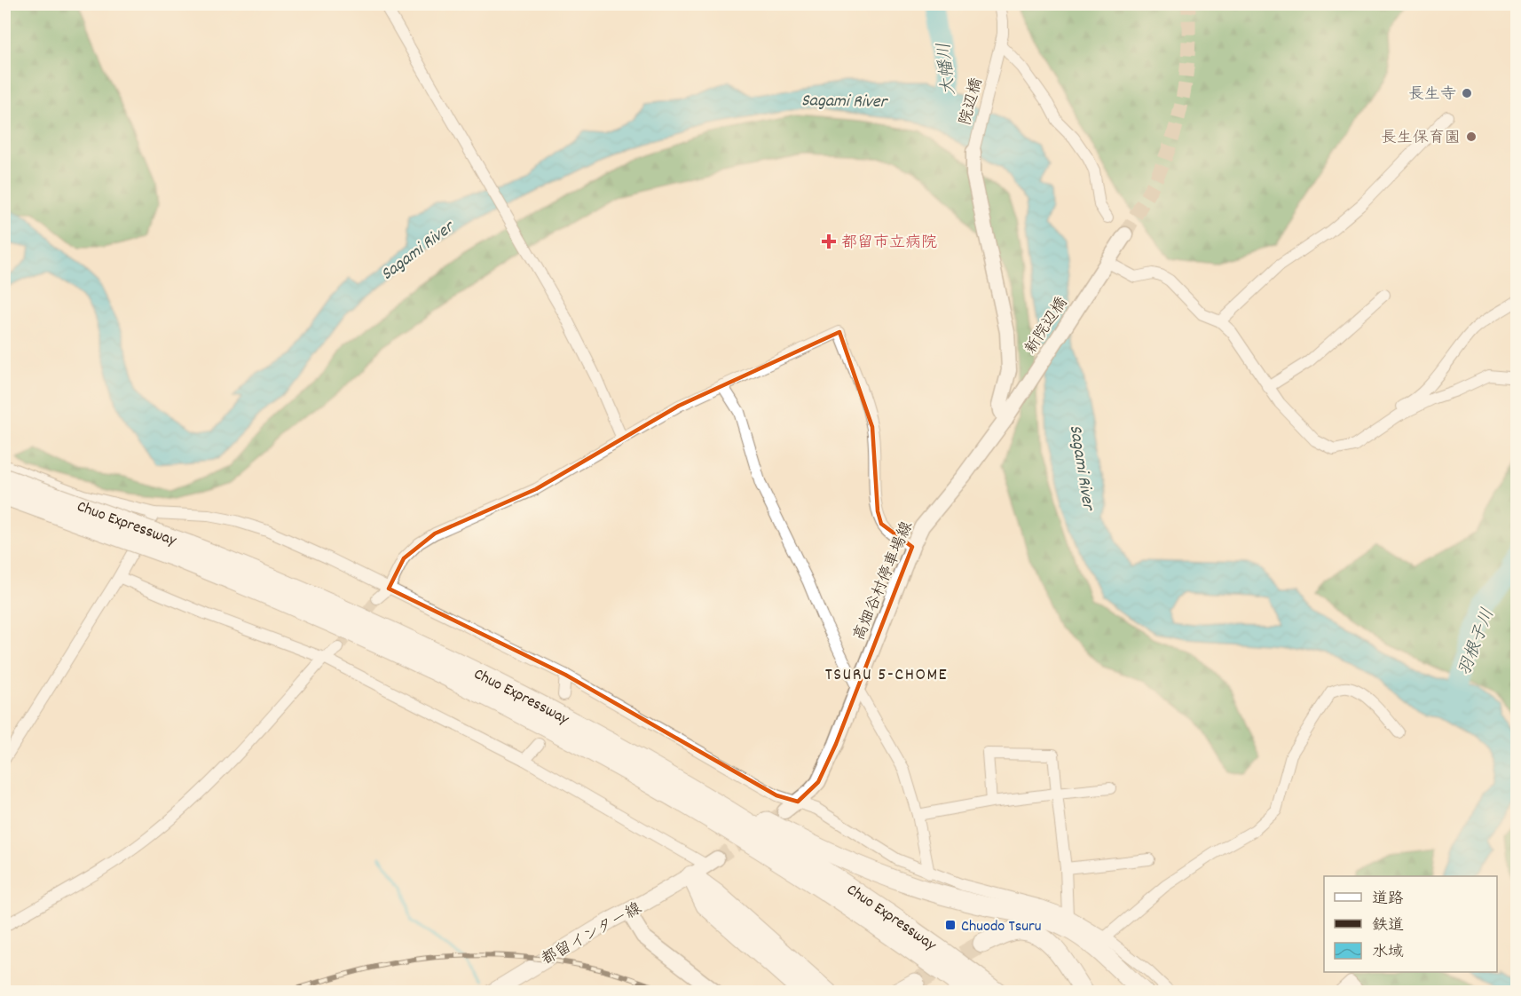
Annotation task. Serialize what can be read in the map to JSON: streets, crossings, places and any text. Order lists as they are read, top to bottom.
{
  "streets": {
    "highway": ["Chuo Expressway"],
    "main road": ["新院辺橋", "高畑谷村停車場線", "都留インター線"],
    "street": ["院辺橋"]
  },
  "crossings": [
    ["新院辺橋", "高畑谷村停車場線"]
  ],
  "districts": ["TSURU 5-CHOME"],
  "water": ["大幡川", "Sagami River", "羽根子川"],
  "places": {
    "other": ["長生寺", "長生保育園"],
    "health": ["都留市立病院"],
    "transit": ["Chuodo Tsuru"]
  },
  "legend": ["道路", "鉄道", "水域"]
}
